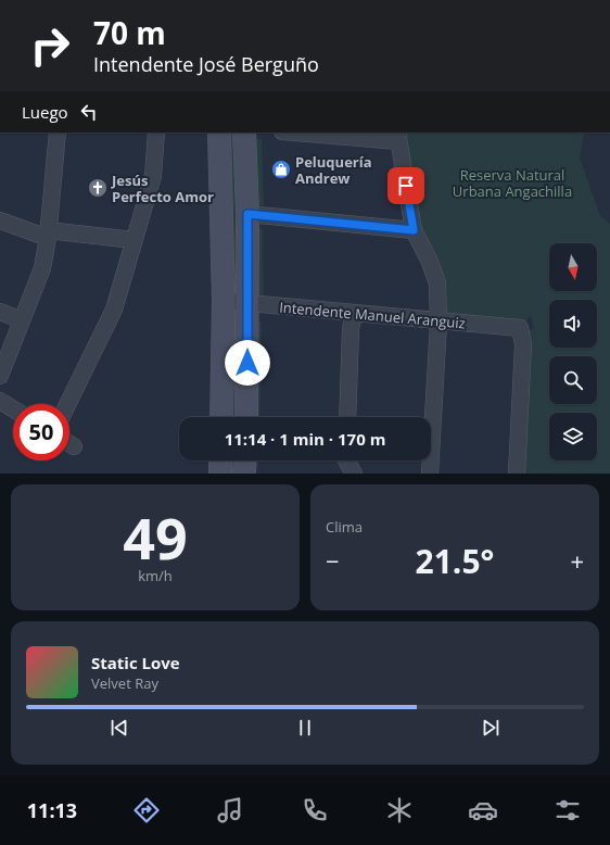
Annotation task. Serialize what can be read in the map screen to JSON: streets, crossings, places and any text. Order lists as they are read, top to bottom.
{
  "streets": {
    "street": ["Intendente Manuel Aranguiz"]
  },
  "parks": ["Reserva Natural Urbana Angachilla"],
  "places": {
    "shop": ["Peluquería Andrew"],
    "church": ["Jesús Perfecto Amor"]
  },
  "north": "bottom",
  "page": {
    "turn": ["70 m", "Intendente José Berguño"],
    "then": "Luego",
    "limit": "50",
    "trip": "11:14 · 1 min · 170 m",
    "tile": [
      ["49", "km/h"],
      "Clima"
    ],
    "heat": ["−", "21.5°", "+"],
    "song": ["Static Love", "Velvet Ray"],
    "tabs": "11:13"
  }
}
